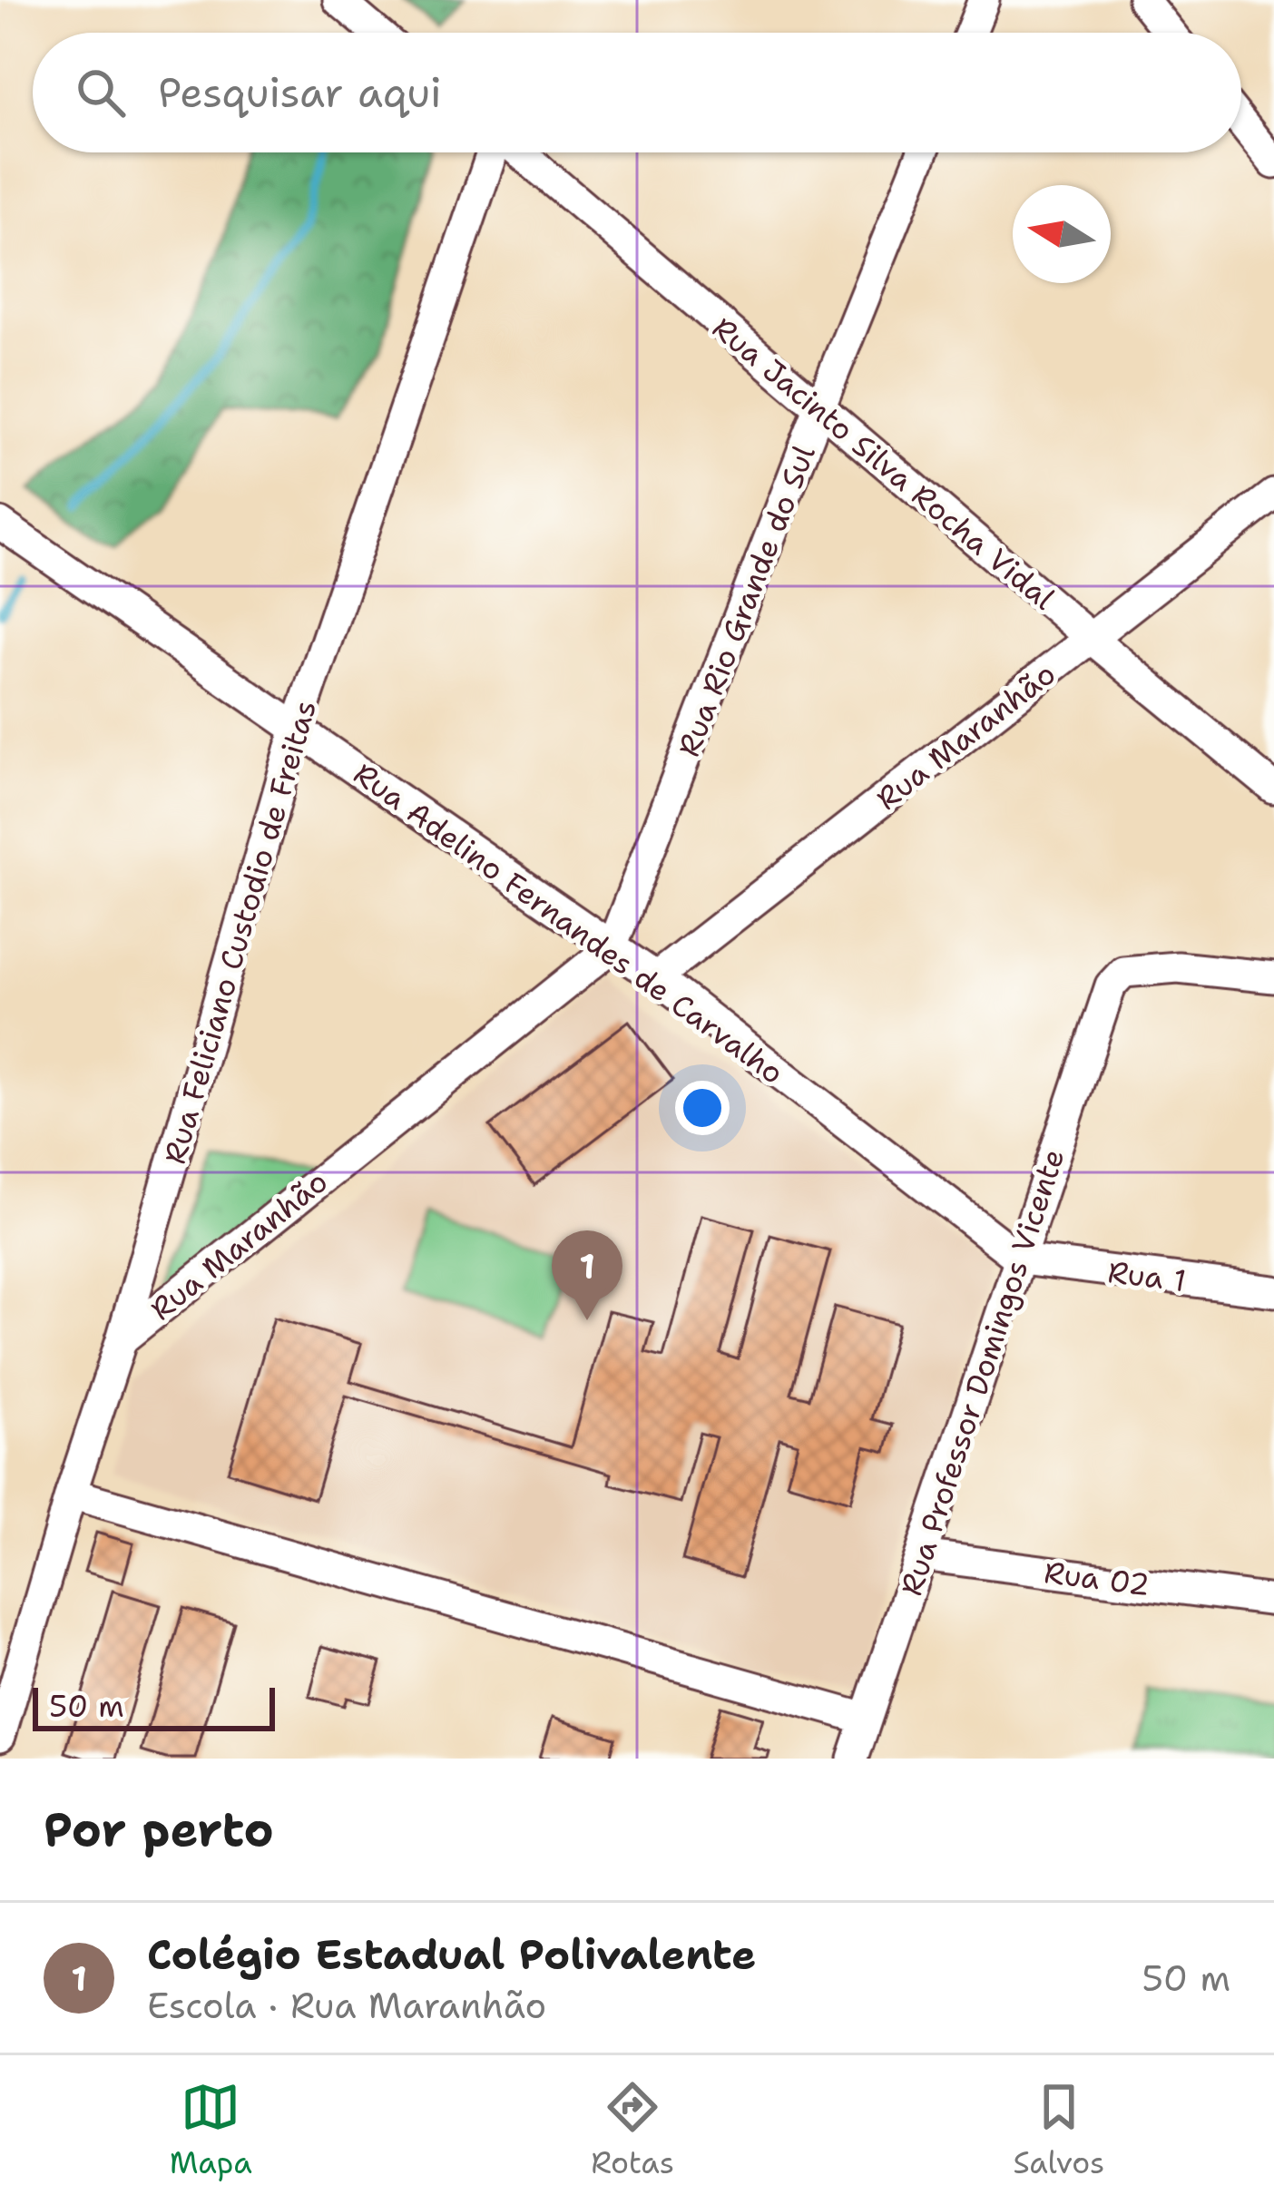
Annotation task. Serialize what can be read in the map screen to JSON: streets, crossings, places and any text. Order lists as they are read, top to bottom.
{
  "streets": {
    "street": [
      "Rua Jacinto Silva Rocha Vidal",
      "Rua Rio Grande do Sul",
      "Rua Maranhão",
      "Rua Adelino Fernandes de Carvalho",
      "Rua Feliciano Custodio de Freitas",
      "Rua 1",
      "Rua Professor Domingos Vicente",
      "Rua 02"
    ]
  },
  "crossings": [
    ["Rua Jacinto Silva Rocha Vidal", "Rua Rio Grande do Sul"],
    ["Rua Jacinto Silva Rocha Vidal", "Rua Maranhão"],
    ["Rua Rio Grande do Sul", "Rua Maranhão"],
    ["Rua Rio Grande do Sul", "Rua Adelino Fernandes de Carvalho"],
    ["Rua Maranhão", "Rua Adelino Fernandes de Carvalho"],
    ["Rua Maranhão", "Rua Feliciano Custodio de Freitas"],
    ["Rua Adelino Fernandes de Carvalho", "Rua Feliciano Custodio de Freitas"],
    ["Rua Adelino Fernandes de Carvalho", "Rua 1"],
    ["Rua Adelino Fernandes de Carvalho", "Rua Professor Domingos Vicente"],
    ["Rua 1", "Rua Professor Domingos Vicente"],
    ["Rua Professor Domingos Vicente", "Rua 02"]
  ],
  "scale_bar": "50 m",
  "north": "left",
  "page": {
    "search": "Pesquisar aqui",
    "pins": "1",
    "scale": "50 m",
    "heading": "Por perto",
    "list": [
      {
        "mark": "1",
        "name": "Colégio Estadual Polivalente",
        "note": "Escola · Rua Maranhão",
        "value": "50 m"
      }
    ],
    "nav": ["Mapa", "Rotas", "Salvos"]
  }
}
